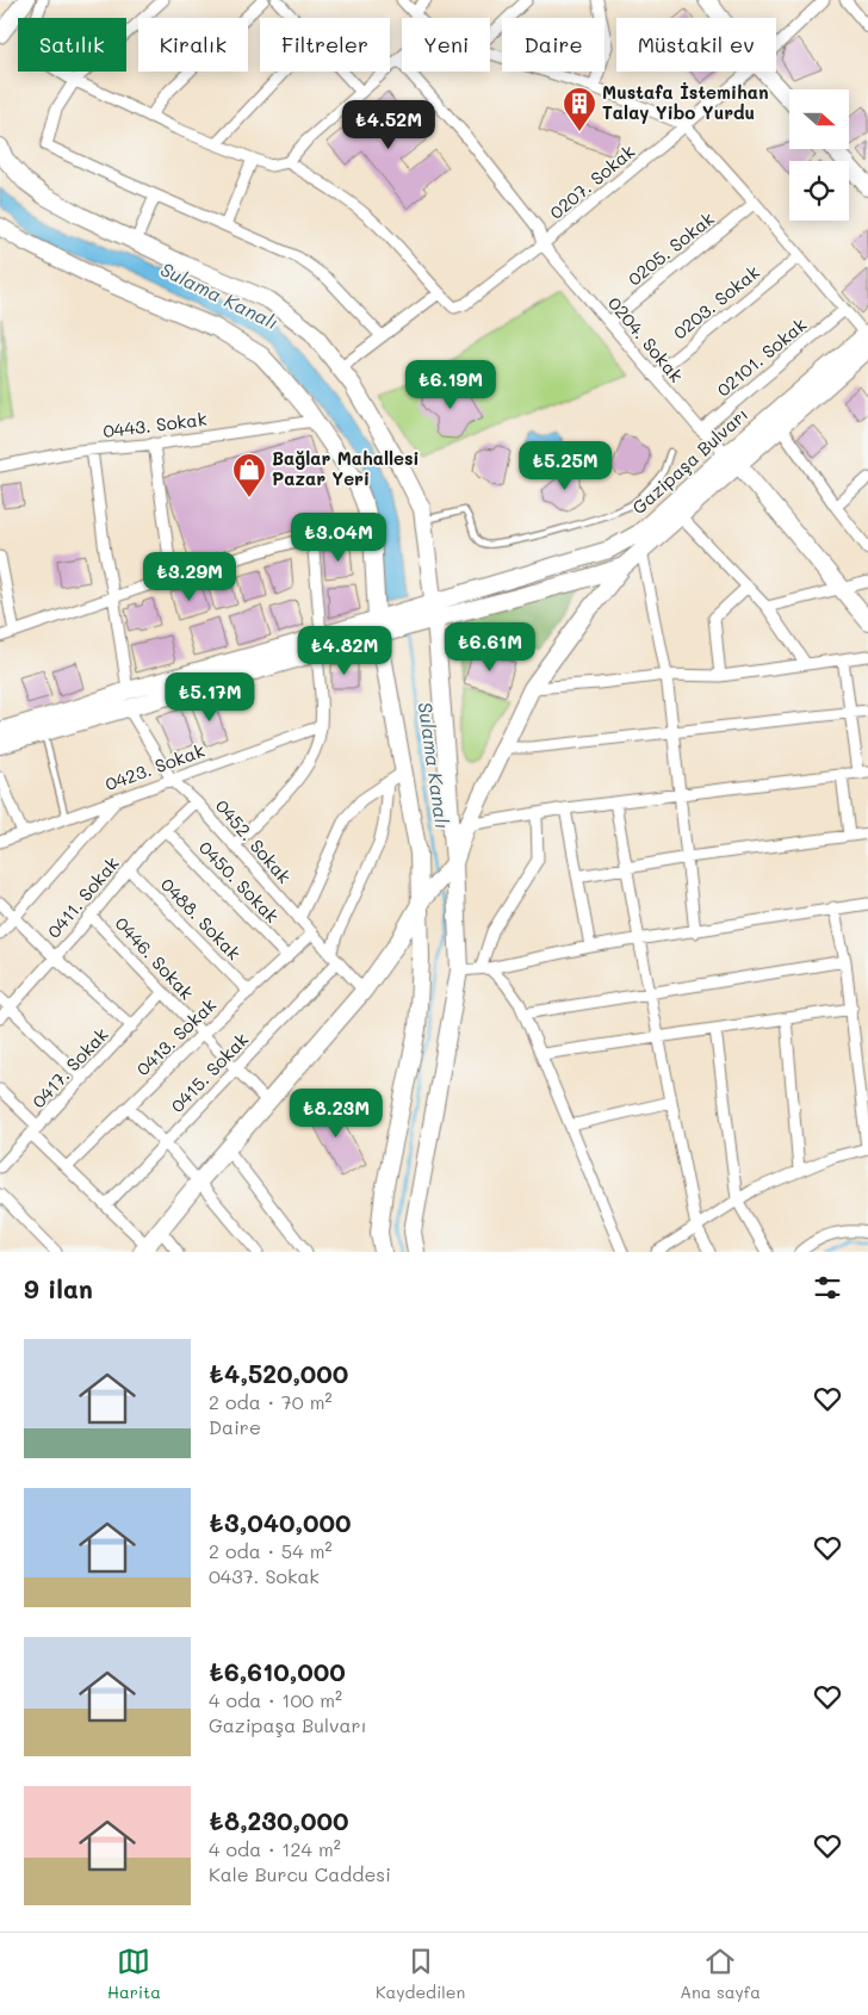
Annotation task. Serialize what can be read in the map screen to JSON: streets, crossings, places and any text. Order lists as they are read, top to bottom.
{
  "streets": {
    "street": [
      "0207. Sokak",
      "0205. Sokak",
      "0203. Sokak",
      "0204. Sokak",
      "02101. Sokak",
      "0443. Sokak",
      "Gazipaşa Bulvarı",
      "0423. Sokak",
      "0452. Sokak",
      "0450. Sokak",
      "0411. Sokak",
      "0488. Sokak",
      "0446. Sokak",
      "0413. Sokak",
      "0417. Sokak",
      "0415. Sokak"
    ]
  },
  "crossings": [
    ["0207. Sokak", "0204. Sokak"],
    ["0205. Sokak", "0204. Sokak"],
    ["0203. Sokak", "0204. Sokak"],
    ["0204. Sokak", "02101. Sokak"],
    ["0204. Sokak", "Gazipaşa Bulvarı"],
    ["0423. Sokak", "0452. Sokak"],
    ["0452. Sokak", "0411. Sokak"],
    ["0452. Sokak", "0413. Sokak"],
    ["0452. Sokak", "0415. Sokak"],
    ["0450. Sokak", "0411. Sokak"],
    ["0450. Sokak", "0413. Sokak"],
    ["0411. Sokak", "0488. Sokak"],
    ["0411. Sokak", "0446. Sokak"],
    ["0488. Sokak", "0413. Sokak"],
    ["0446. Sokak", "0413. Sokak"],
    ["0446. Sokak", "0417. Sokak"],
    ["0446. Sokak", "0415. Sokak"]
  ],
  "water": ["Sulama Kanalı"],
  "places": {
    "building": ["Mustafa İstemihan Talay Yibo Yurdu"],
    "shop": ["Bağlar Mahallesi Pazar Yeri"]
  },
  "north": "right",
  "page": {
    "chip": [
      "Satılık",
      "Kiralık",
      "Filtreler",
      "Yeni",
      "Daire",
      "Müstakil ev"
    ],
    "price": [
      "₺4.52M",
      "₺6.19M",
      "₺5.25M",
      "₺3.04M",
      "₺3.29M",
      "₺6.61M",
      "₺4.82M",
      "₺5.17M",
      "₺8.23M"
    ],
    "heading": "9 ilan",
    "list": [
      {
        "name": "₺4,520,000",
        "note": "2 oda · 70 m² · Daire"
      },
      {
        "name": "₺3,040,000",
        "note": "2 oda · 54 m² · 0437. Sokak"
      },
      {
        "name": "₺6,610,000",
        "note": "4 oda · 100 m² · Gazipaşa Bulvarı"
      },
      {
        "name": "₺8,230,000",
        "note": "4 oda · 124 m² · Kale Burcu Caddesi"
      }
    ],
    "tabs": ["Harita", "Kaydedilen", "Ana sayfa"]
  }
}
